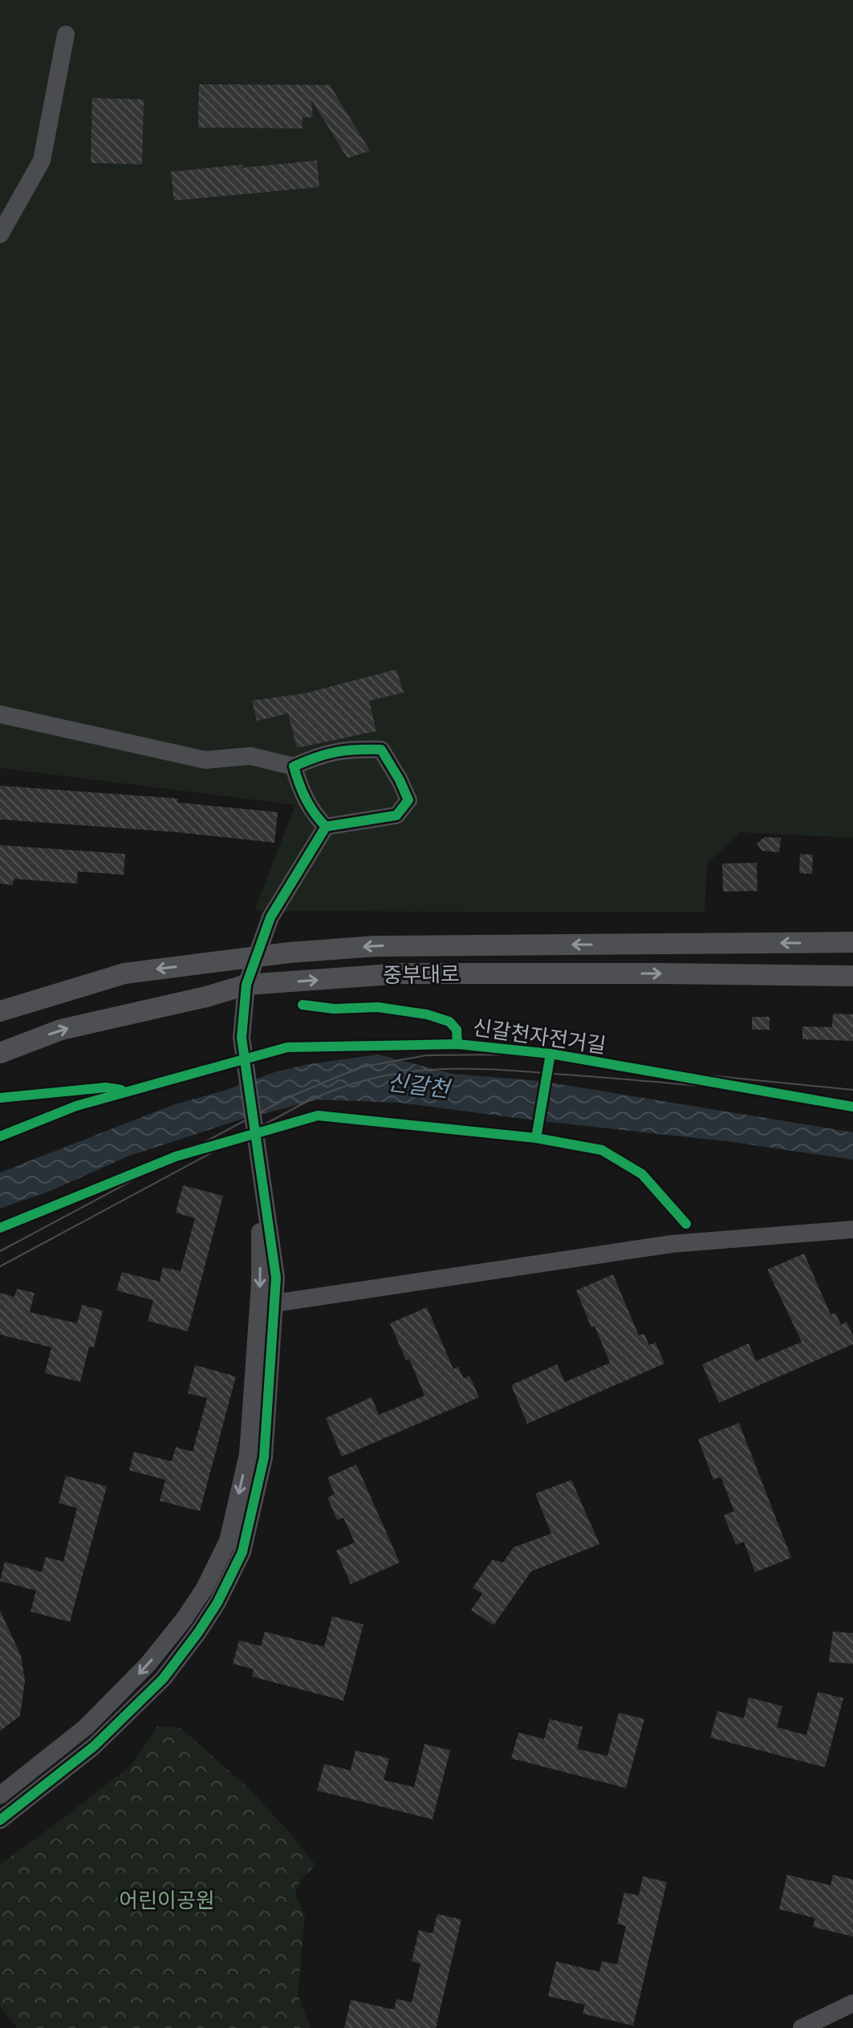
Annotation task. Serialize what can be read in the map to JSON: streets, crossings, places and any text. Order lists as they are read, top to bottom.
{
  "streets": {
    "main road": ["중부대로"],
    "cycle path": ["신갈천자전거길"]
  },
  "water": ["신갈천"],
  "parks": ["어린이공원"]
}
